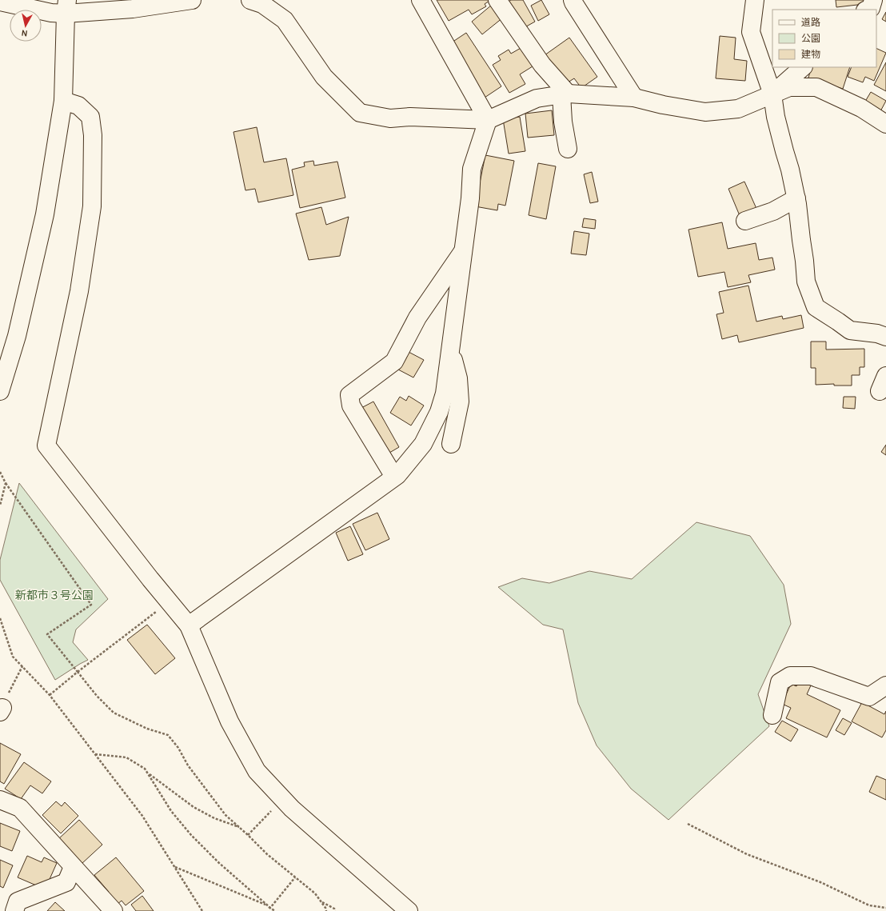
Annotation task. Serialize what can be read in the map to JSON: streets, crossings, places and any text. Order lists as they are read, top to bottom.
{
  "parks": ["新都市３号公園"],
  "legend": ["道路", "公園", "建物"],
  "north": "bottom"
}
